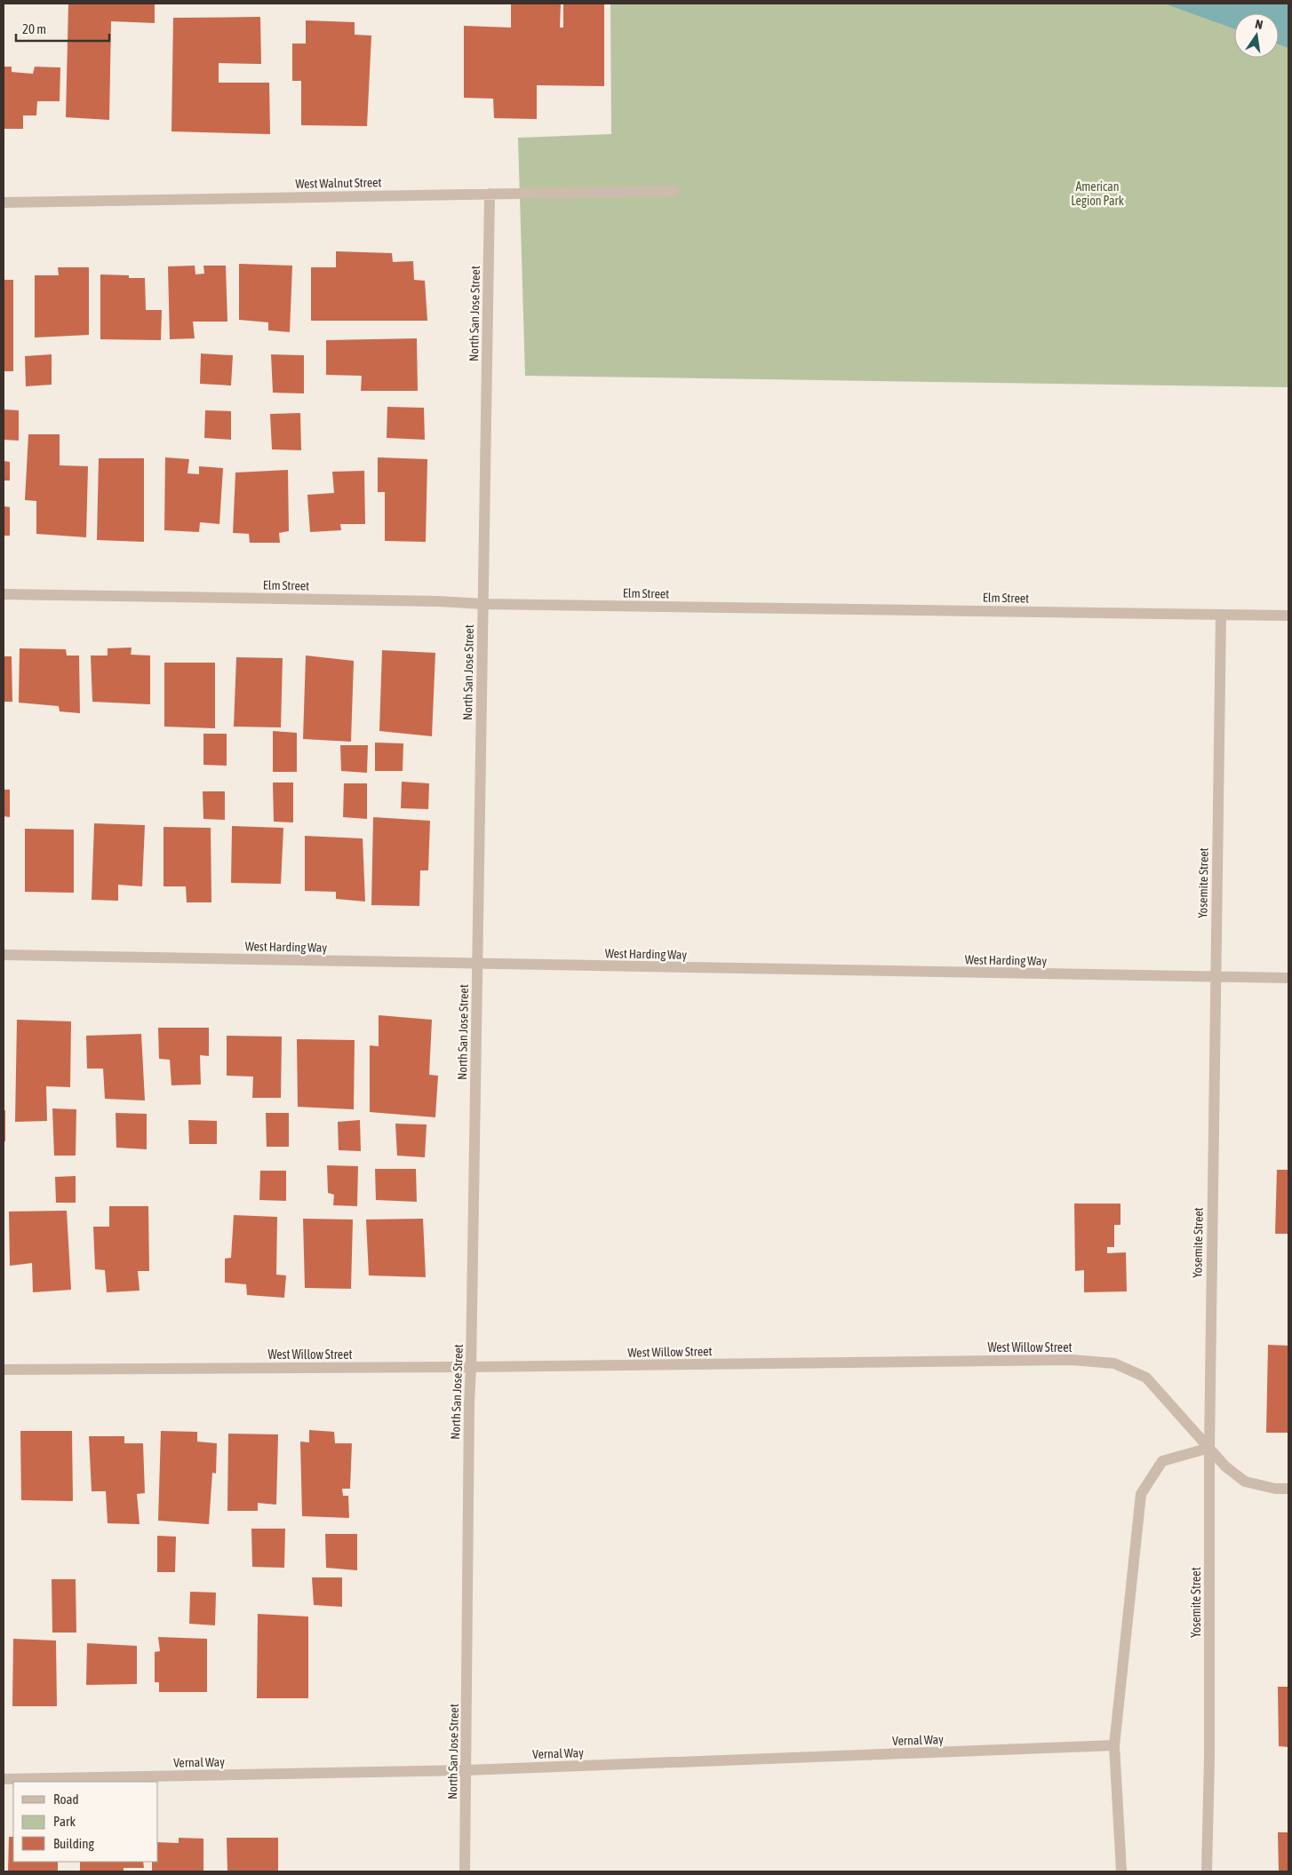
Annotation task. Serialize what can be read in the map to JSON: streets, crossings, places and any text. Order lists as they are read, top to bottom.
{
  "streets": {
    "street": [
      "West Walnut Street",
      "North San Jose Street",
      "Elm Street",
      "Yosemite Street",
      "West Harding Way",
      "West Willow Street",
      "Vernal Way"
    ]
  },
  "crossings": [
    ["West Walnut Street", "North San Jose Street"],
    ["North San Jose Street", "Elm Street"],
    ["North San Jose Street", "West Harding Way"],
    ["North San Jose Street", "West Willow Street"],
    ["North San Jose Street", "Vernal Way"],
    ["Elm Street", "Yosemite Street"],
    ["Yosemite Street", "West Harding Way"],
    ["Yosemite Street", "West Willow Street"]
  ],
  "parks": ["American Legion Park"],
  "legend": ["Road", "Park", "Building"],
  "scale_bar": "20 m",
  "north": "top"
}
